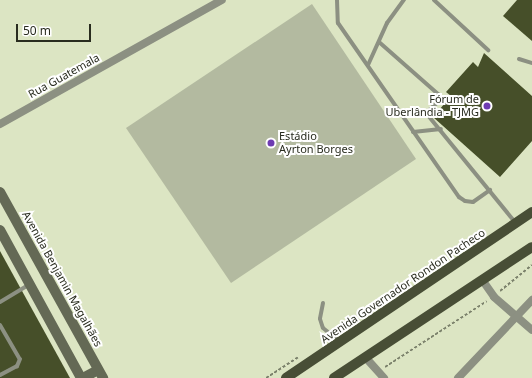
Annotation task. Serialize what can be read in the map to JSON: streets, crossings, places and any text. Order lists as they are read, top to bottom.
{
  "streets": {
    "main road": ["Avenida Benjamin Magalhães", "Avenida Governador Rondon Pacheco"],
    "street": ["Rua Guatemala"]
  },
  "places": ["Fórum de Uberlândia - TJMG", "Estádio Ayrton Borges"],
  "scale_bar": "50 m"
}
